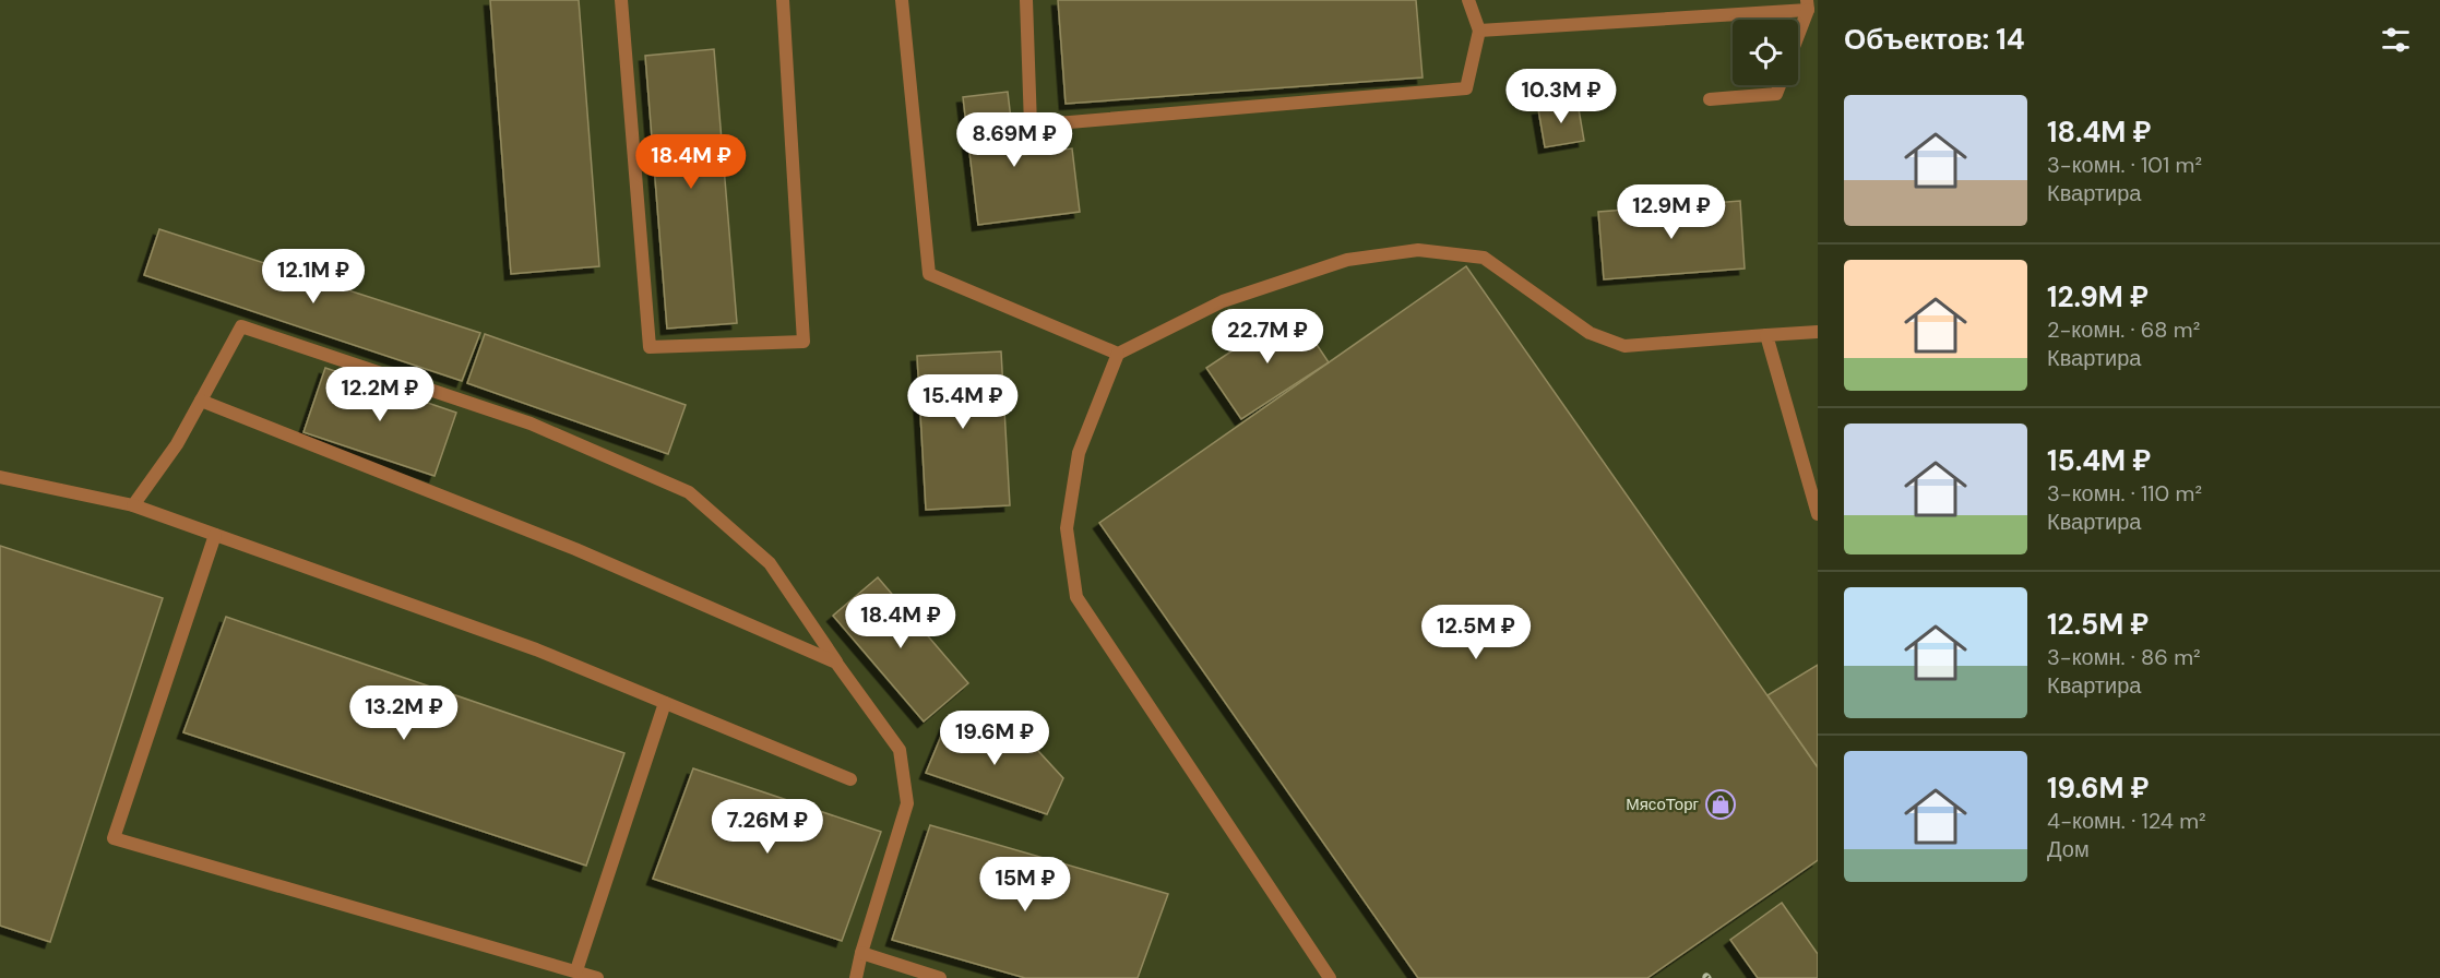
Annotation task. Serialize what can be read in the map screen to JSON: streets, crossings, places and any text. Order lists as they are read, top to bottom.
{
  "places": {
    "shop": ["МясоТорг"]
  },
  "page": {
    "heading": "Объектов: 14",
    "price": [
      "10.3M ₽",
      "8.69M ₽",
      "18.4M ₽",
      "12.9M ₽",
      "12.1M ₽",
      "22.7M ₽",
      "12.2M ₽",
      "15.4M ₽",
      "18.4M ₽",
      "12.5M ₽",
      "13.2M ₽",
      "19.6M ₽",
      "7.26M ₽",
      "15M ₽"
    ],
    "list": [
      {
        "name": "18.4M ₽",
        "note": "3-комн. · 101 m² · Квартира"
      },
      {
        "name": "12.9M ₽",
        "note": "2-комн. · 68 m² · Квартира"
      },
      {
        "name": "15.4M ₽",
        "note": "3-комн. · 110 m² · Квартира"
      },
      {
        "name": "12.5M ₽",
        "note": "3-комн. · 86 m² · Квартира"
      },
      {
        "name": "19.6M ₽",
        "note": "4-комн. · 124 m² · Дом"
      }
    ]
  }
}
